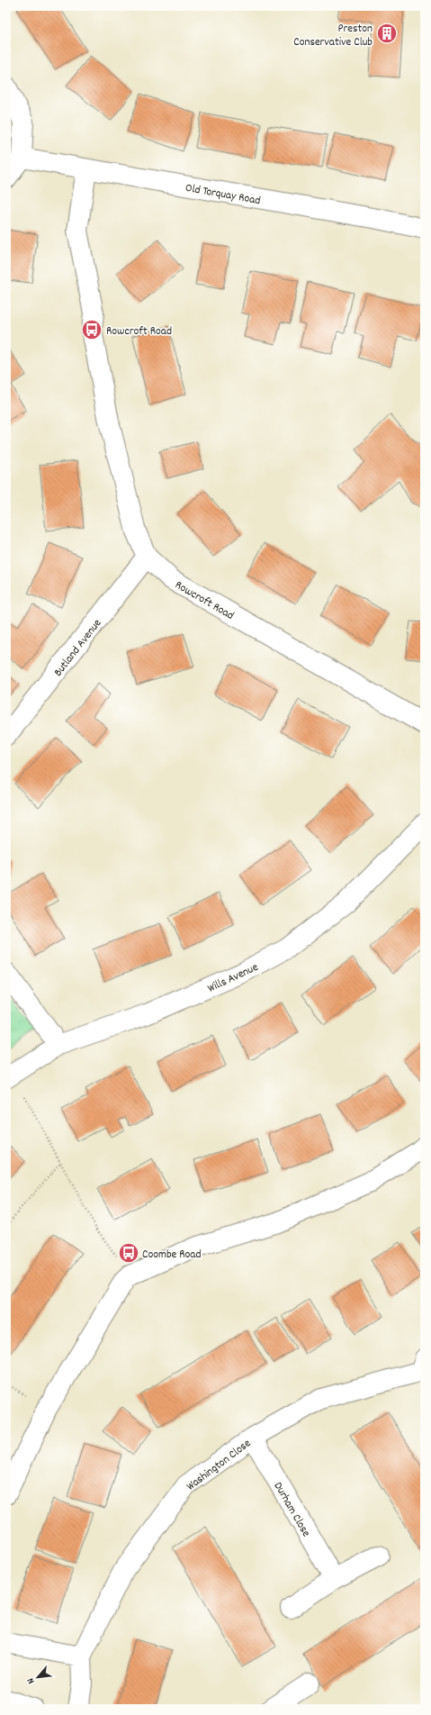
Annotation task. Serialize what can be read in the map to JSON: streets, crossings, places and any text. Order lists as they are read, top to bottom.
{
  "streets": {
    "street": [
      "Old Torquay Road",
      "Rowcroft Road",
      "Butland Avenue",
      "Wills Avenue",
      "Washington Close",
      "Durham Close"
    ]
  },
  "crossings": [
    ["Old Torquay Road", "Rowcroft Road"],
    ["Rowcroft Road", "Butland Avenue"],
    ["Washington Close", "Durham Close"]
  ],
  "places": {
    "building": ["Preston Conservative Club"],
    "bus stop": ["Rowcroft Road", "Coombe Road"]
  },
  "north": "bottom left"
}
